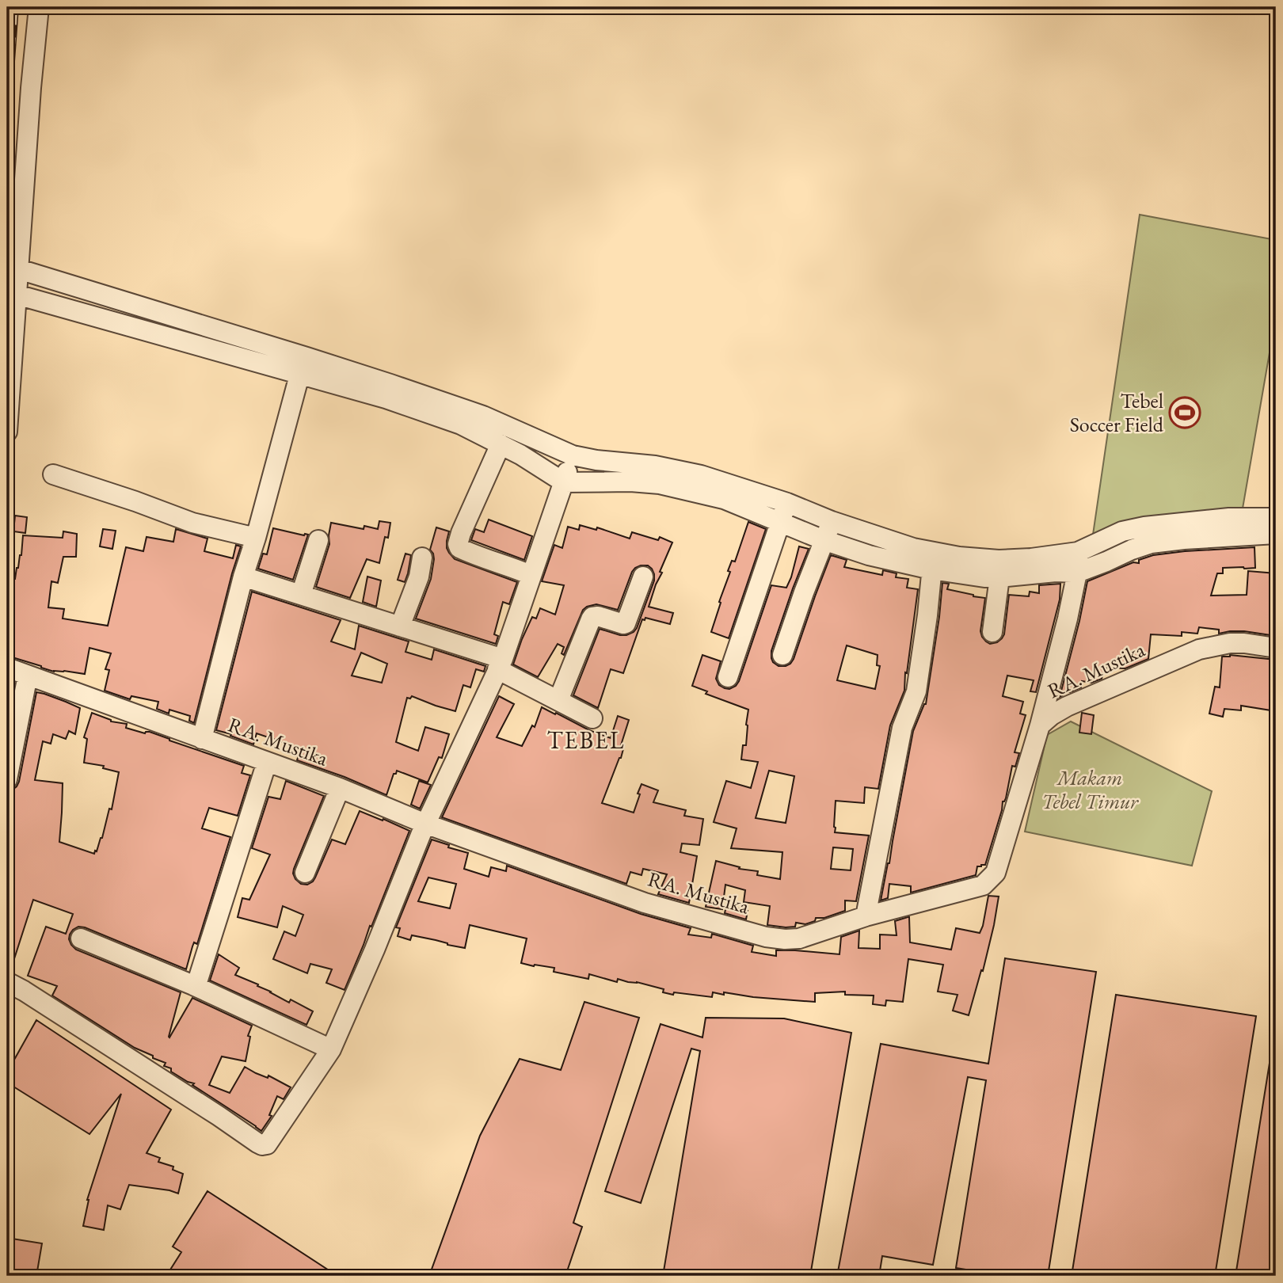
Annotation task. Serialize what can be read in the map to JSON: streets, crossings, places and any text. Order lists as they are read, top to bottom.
{
  "streets": {
    "street": ["RA. Mustika"]
  },
  "districts": ["TEBEL"],
  "parks": ["Makam Tebel Timur"],
  "places": {
    "sports": ["Tebel Soccer Field"]
  }
}
